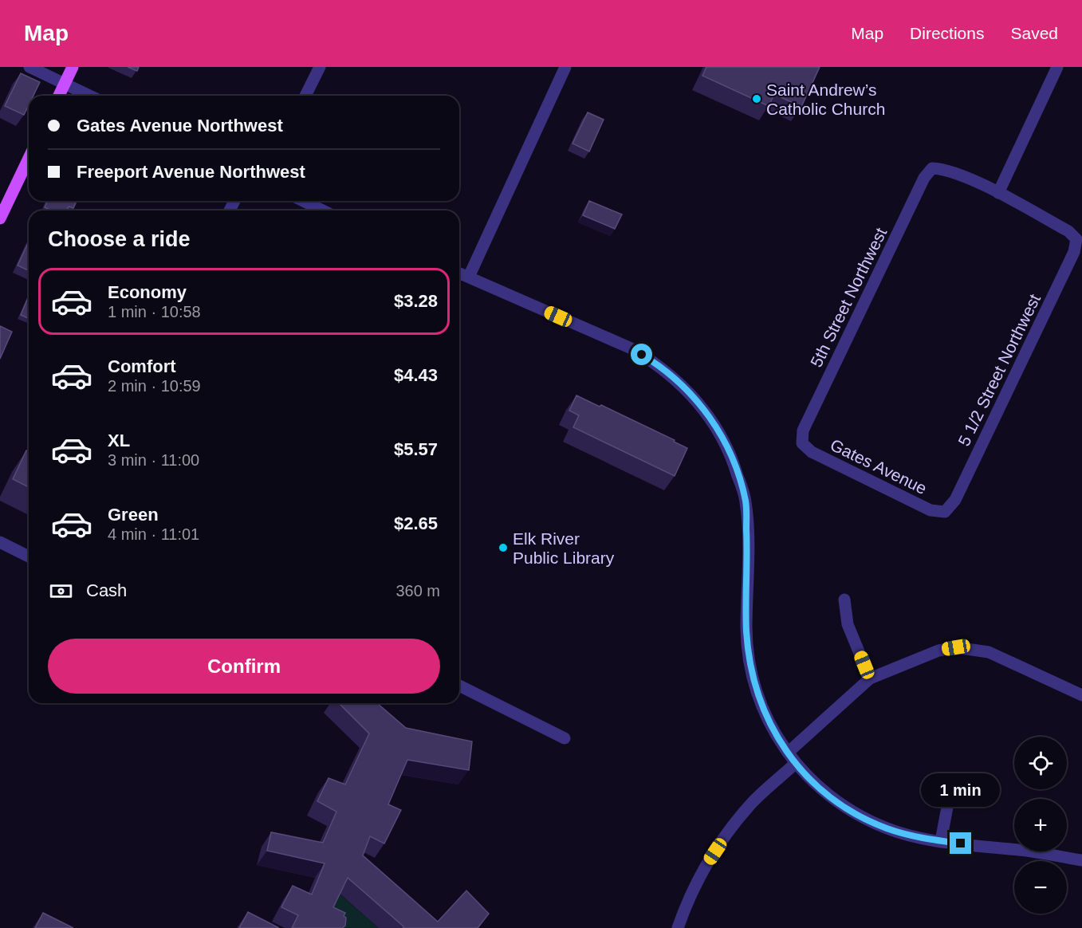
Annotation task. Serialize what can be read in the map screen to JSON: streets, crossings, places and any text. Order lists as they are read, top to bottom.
{
  "streets": {
    "street": ["5th Street Northwest", "5 1/2 Street Northwest", "Gates Avenue"]
  },
  "crossings": [
    ["5th Street Northwest", "5 1/2 Street Northwest"],
    ["5th Street Northwest", "Gates Avenue"],
    ["5 1/2 Street Northwest", "Gates Avenue"]
  ],
  "places": ["Saint Andrew’s Catholic Church", "Elk River Public Library"],
  "page": {
    "header": "Map",
    "nav": ["Map", "Directions", "Saved"],
    "banner": ["Gates Avenue Northwest", "Freeport Avenue Northwest"],
    "heading": "Choose a ride",
    "list": [
      {
        "name": "Economy",
        "note": "1 min · 10:58",
        "value": "$3.28"
      },
      {
        "name": "Comfort",
        "note": "2 min · 10:59",
        "value": "$4.43"
      },
      {
        "name": "XL",
        "note": "3 min · 11:00",
        "value": "$5.57"
      },
      {
        "name": "Green",
        "note": "4 min · 11:01",
        "value": "$2.65"
      }
    ],
    "pay": ["Cash", "360 m"],
    "buttons": "Confirm",
    "map_buttons": ["+", "−"],
    "bubble": "1 min"
  }
}
